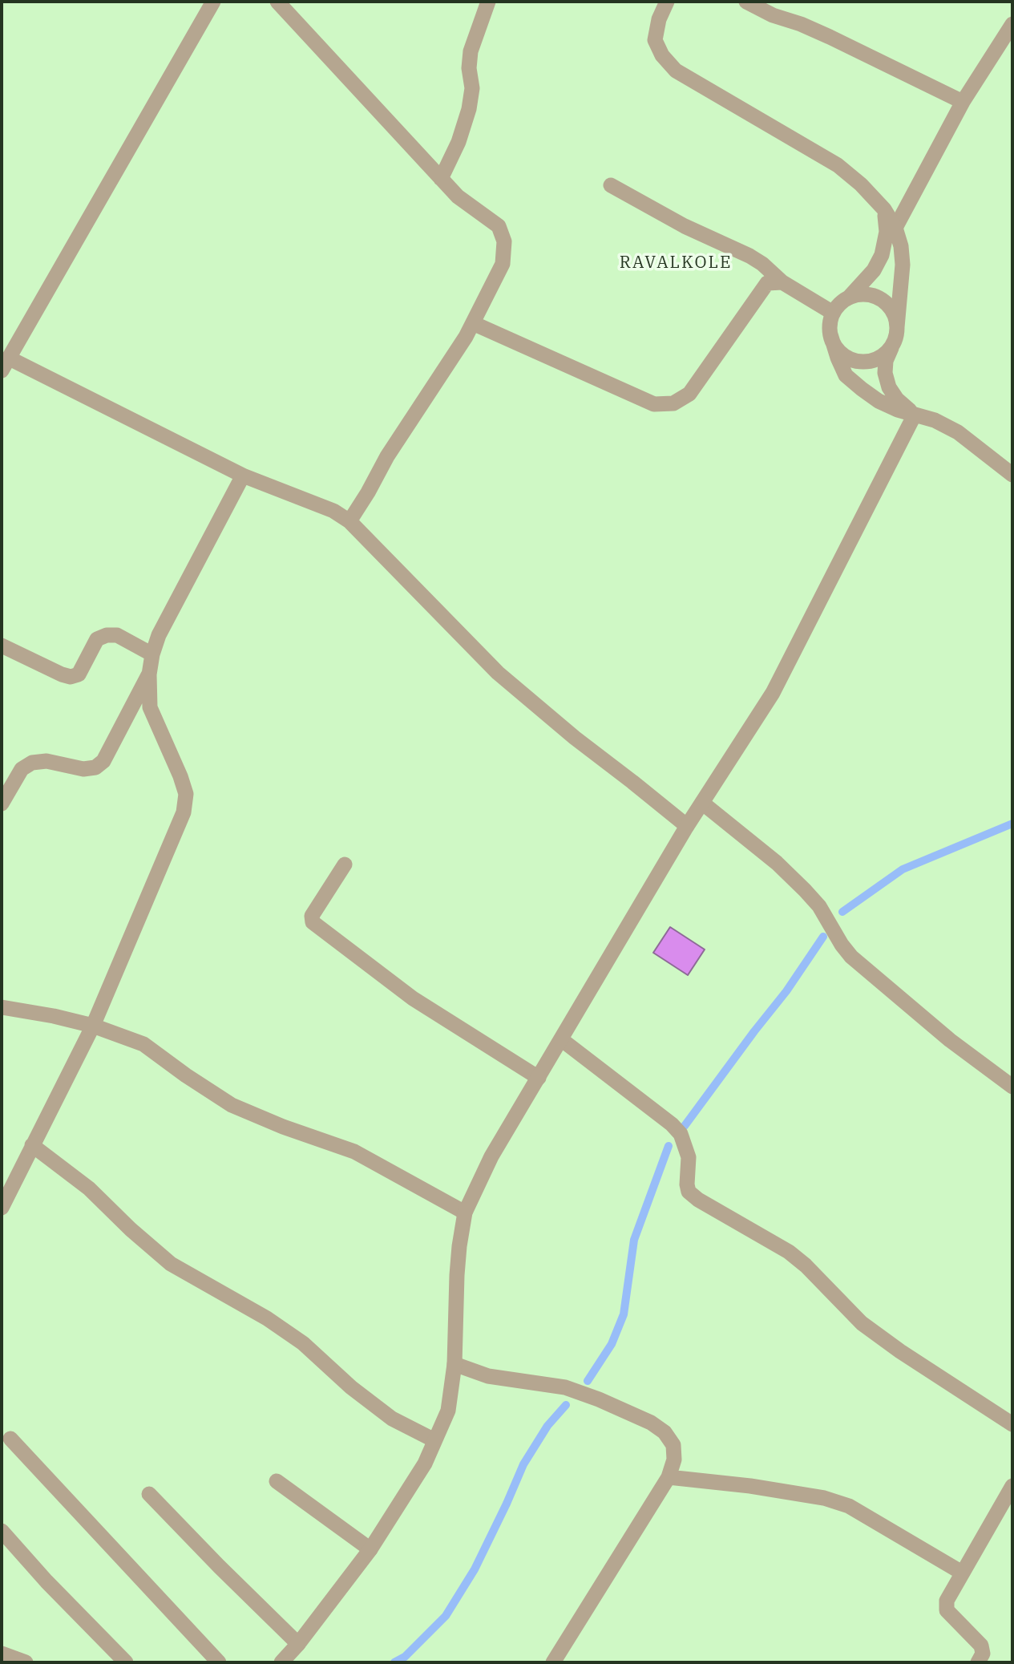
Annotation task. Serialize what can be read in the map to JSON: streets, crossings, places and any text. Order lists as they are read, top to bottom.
{
  "districts": ["RAVALKOLE"]
}
